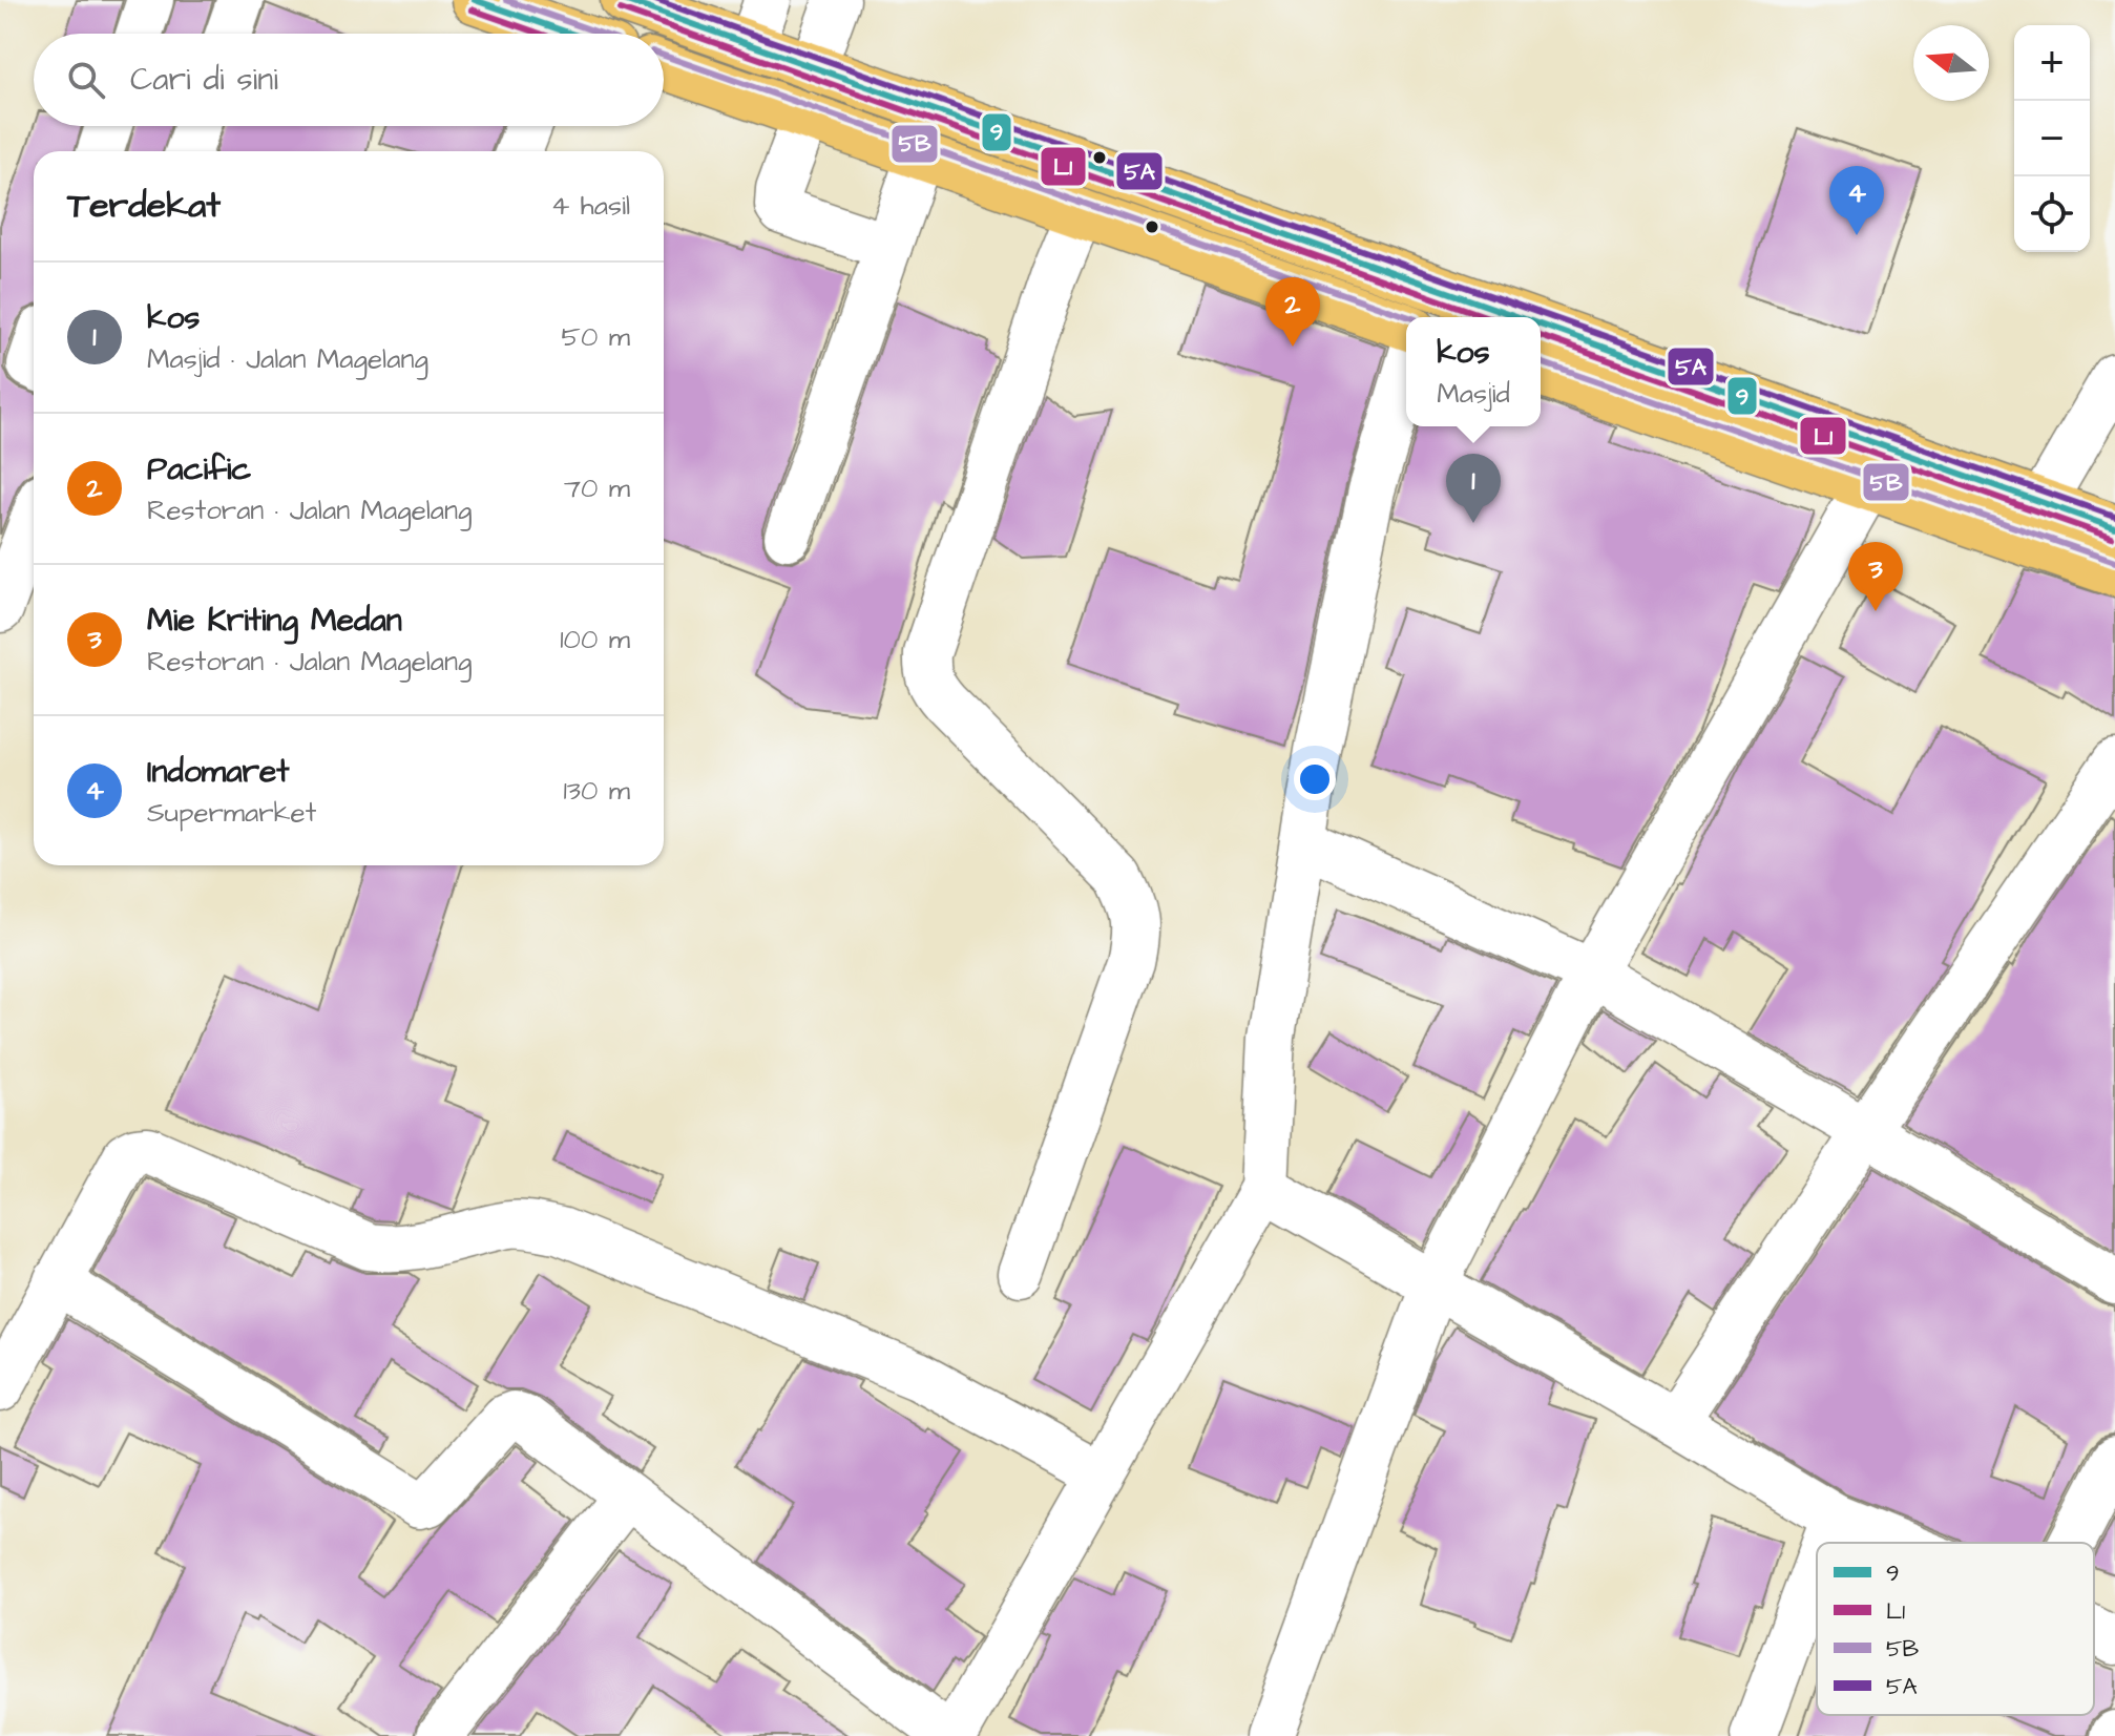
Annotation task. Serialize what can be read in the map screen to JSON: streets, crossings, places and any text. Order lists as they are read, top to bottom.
{
  "lines": [
    "transit line 9",
    "transit line 5A",
    "transit line 5B",
    "transit line L1"
  ],
  "legend": [
    "9",
    "L1",
    "5B",
    "5A"
  ],
  "north": "left",
  "page": {
    "map_buttons": ["+", "−"],
    "search": "Cari di sini",
    "heading": ["Terdekat", "4 hasil"],
    "pins": [
      "4",
      "2",
      "1",
      "3"
    ],
    "list": [
      {
        "mark": "1",
        "name": "kos",
        "note": "Masjid · Jalan Magelang",
        "value": "50 m"
      },
      {
        "mark": "2",
        "name": "Pacific",
        "note": "Restoran · Jalan Magelang",
        "value": "70 m"
      },
      {
        "mark": "3",
        "name": "Mie Kriting Medan",
        "note": "Restoran · Jalan Magelang",
        "value": "100 m"
      },
      {
        "mark": "4",
        "name": "Indomaret",
        "note": "Supermarket",
        "value": "130 m"
      }
    ],
    "popup": ["kos", "Masjid"]
  }
}
